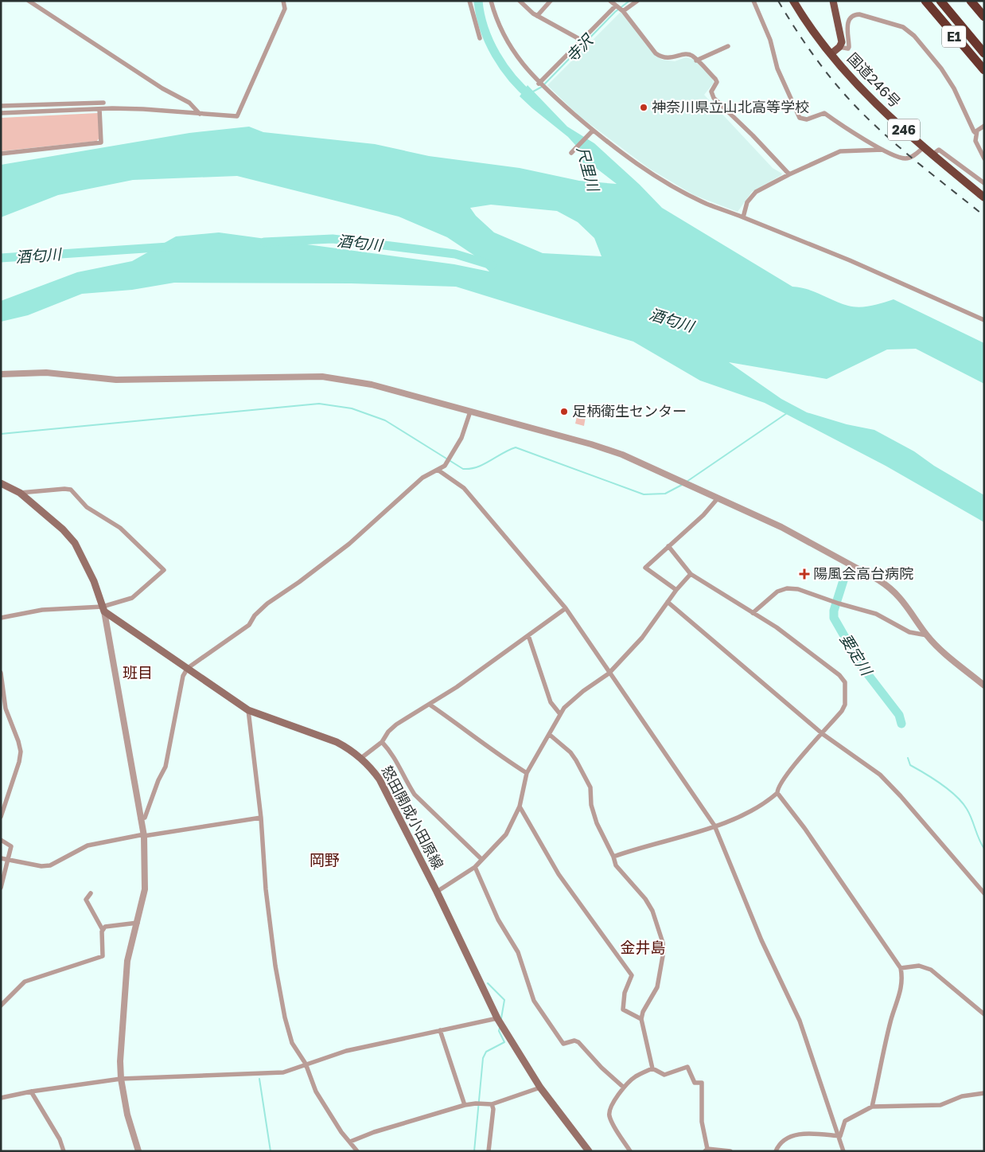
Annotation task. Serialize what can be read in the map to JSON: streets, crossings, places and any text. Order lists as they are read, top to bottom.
{
  "streets": {
    "highway": ["E1", "国道246号", "246"],
    "main road": ["怒田開成小田原線"]
  },
  "districts": ["班目", "岡野", "金井島"],
  "water": [
    "寺沢",
    "尺里川",
    "酒匂川",
    "要定川"
  ],
  "places": {
    "other": ["神奈川県立山北高等学校", "足柄衛生センター"],
    "health": ["陽風会高台病院"]
  }
}
